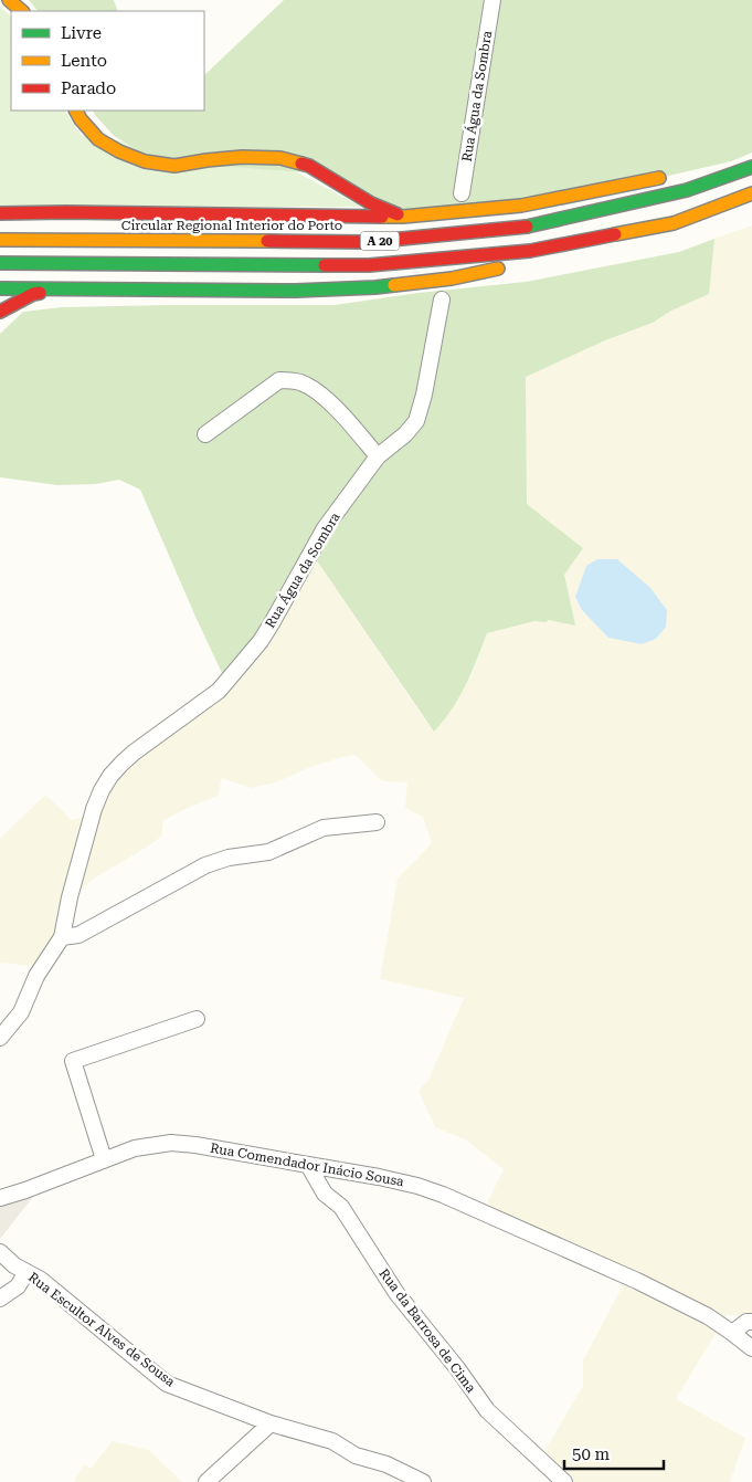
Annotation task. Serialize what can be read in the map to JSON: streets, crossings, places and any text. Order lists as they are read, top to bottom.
{
  "streets": {
    "highway": ["Circular Regional Interior do Porto", "A 20"],
    "street": [
      "Rua Água da Sombra",
      "Rua Comendador Inácio Sousa",
      "Rua Escultor Alves de Sousa",
      "Rua da Barrosa de Cima"
    ]
  },
  "crossings": [
    ["Rua Comendador Inácio Sousa", "Rua da Barrosa de Cima"]
  ],
  "legend": ["Livre", "Lento", "Parado"],
  "scale_bar": "50 m"
}
